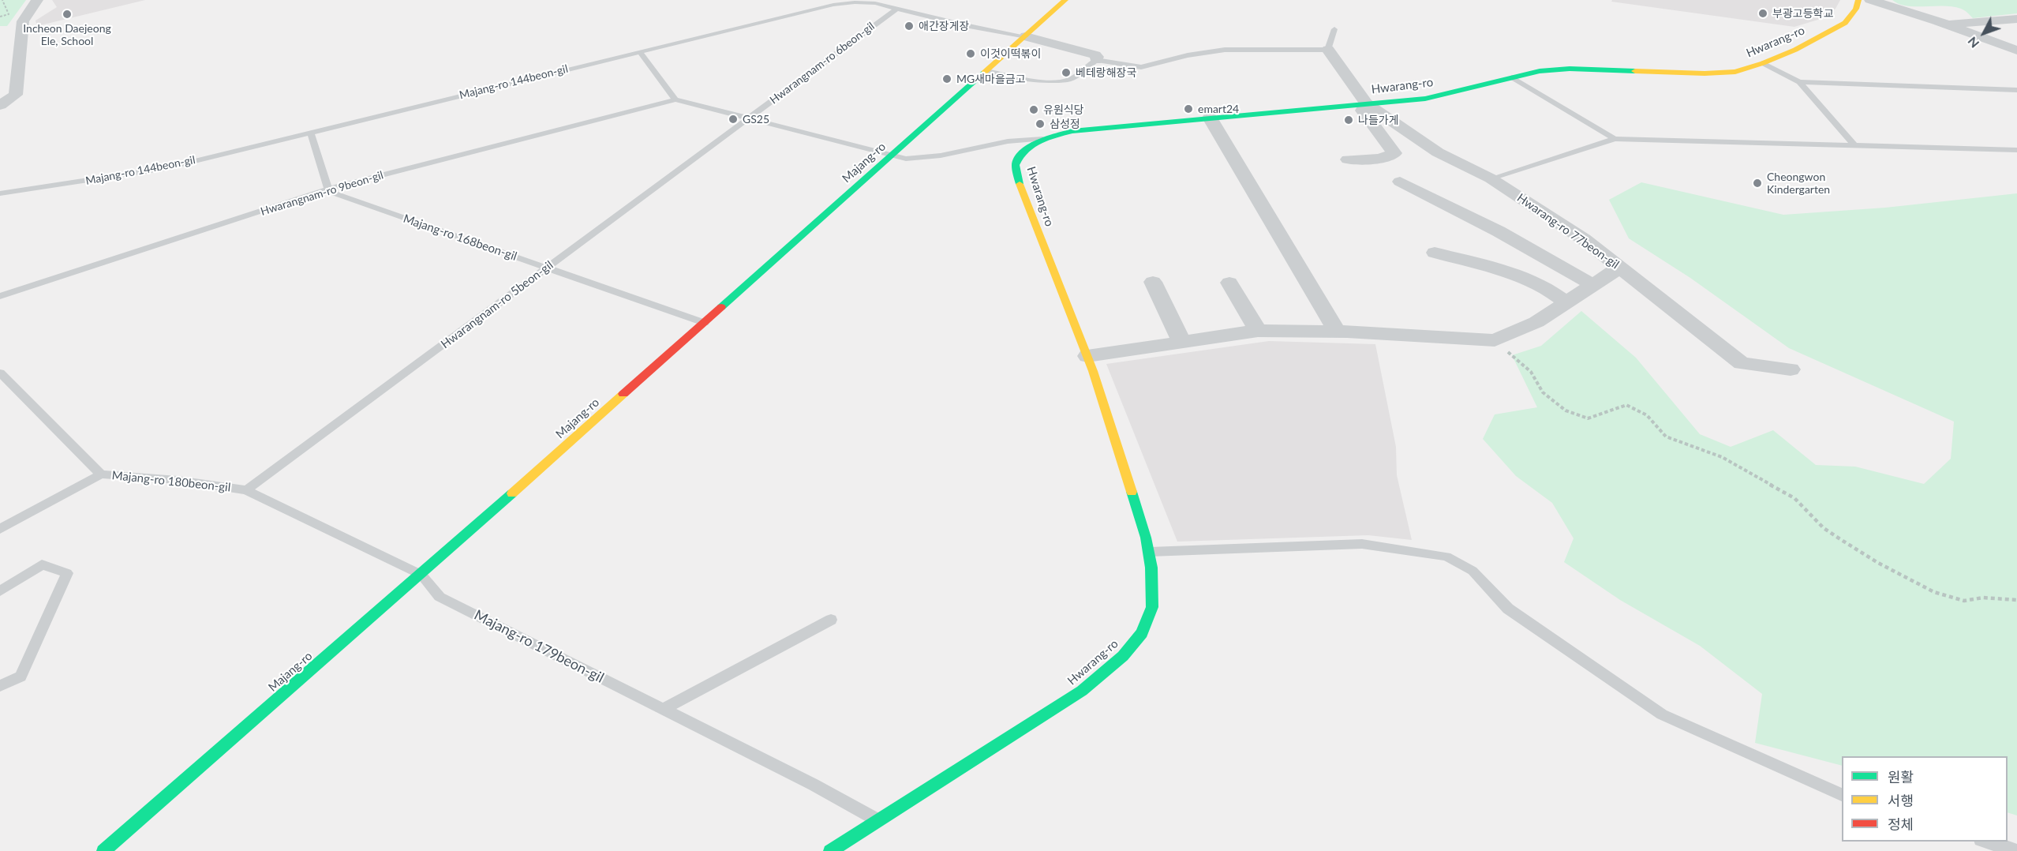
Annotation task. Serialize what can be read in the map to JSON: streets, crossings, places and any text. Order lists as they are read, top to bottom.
{
  "streets": {
    "street": ["Hwarang-ro", "Majang-ro", "Hwarang-ro 77beon-gil"],
    "lane": [
      "Hwarangnam-ro 6beon-gil",
      "Majang-ro 144beon-gil",
      "Hwarangnam-ro 9beon-gil",
      "Majang-ro 168beon-gil",
      "Hwarangnam-ro 5beon-gil",
      "Majang-ro 180beon-gil",
      "Majang-ro 179beon-gil"
    ]
  },
  "crossings": [
    ["Hwarang-ro", "Hwarang-ro 77beon-gil"],
    ["Hwarang-ro", "Majang-ro 179beon-gil"],
    ["Hwarangnam-ro 6beon-gil", "Majang-ro 144beon-gil"],
    ["Hwarangnam-ro 6beon-gil", "Hwarangnam-ro 5beon-gil"],
    ["Majang-ro 144beon-gil", "Majang-ro"],
    ["Majang-ro", "Majang-ro 168beon-gil"],
    ["Majang-ro", "Majang-ro 180beon-gil"],
    ["Majang-ro", "Majang-ro 179beon-gil"],
    ["Hwarangnam-ro 9beon-gil", "Majang-ro 168beon-gil"],
    ["Majang-ro 168beon-gil", "Hwarangnam-ro 5beon-gil"],
    ["Hwarangnam-ro 5beon-gil", "Majang-ro 180beon-gil"],
    ["Majang-ro 180beon-gil", "Majang-ro 179beon-gil"]
  ],
  "places": [
    "부광고등학교",
    "Incheon Daejeong Ele, School",
    "애간장게장",
    "이것이떡볶이",
    "베테랑해장국",
    "MG새마을금고",
    "emart24",
    "유원식당",
    "GS25",
    "나들가게",
    "삼성정",
    "Cheongwon Kindergarten"
  ],
  "legend": ["원활", "서행", "정체"],
  "north": "bottom left"
}
